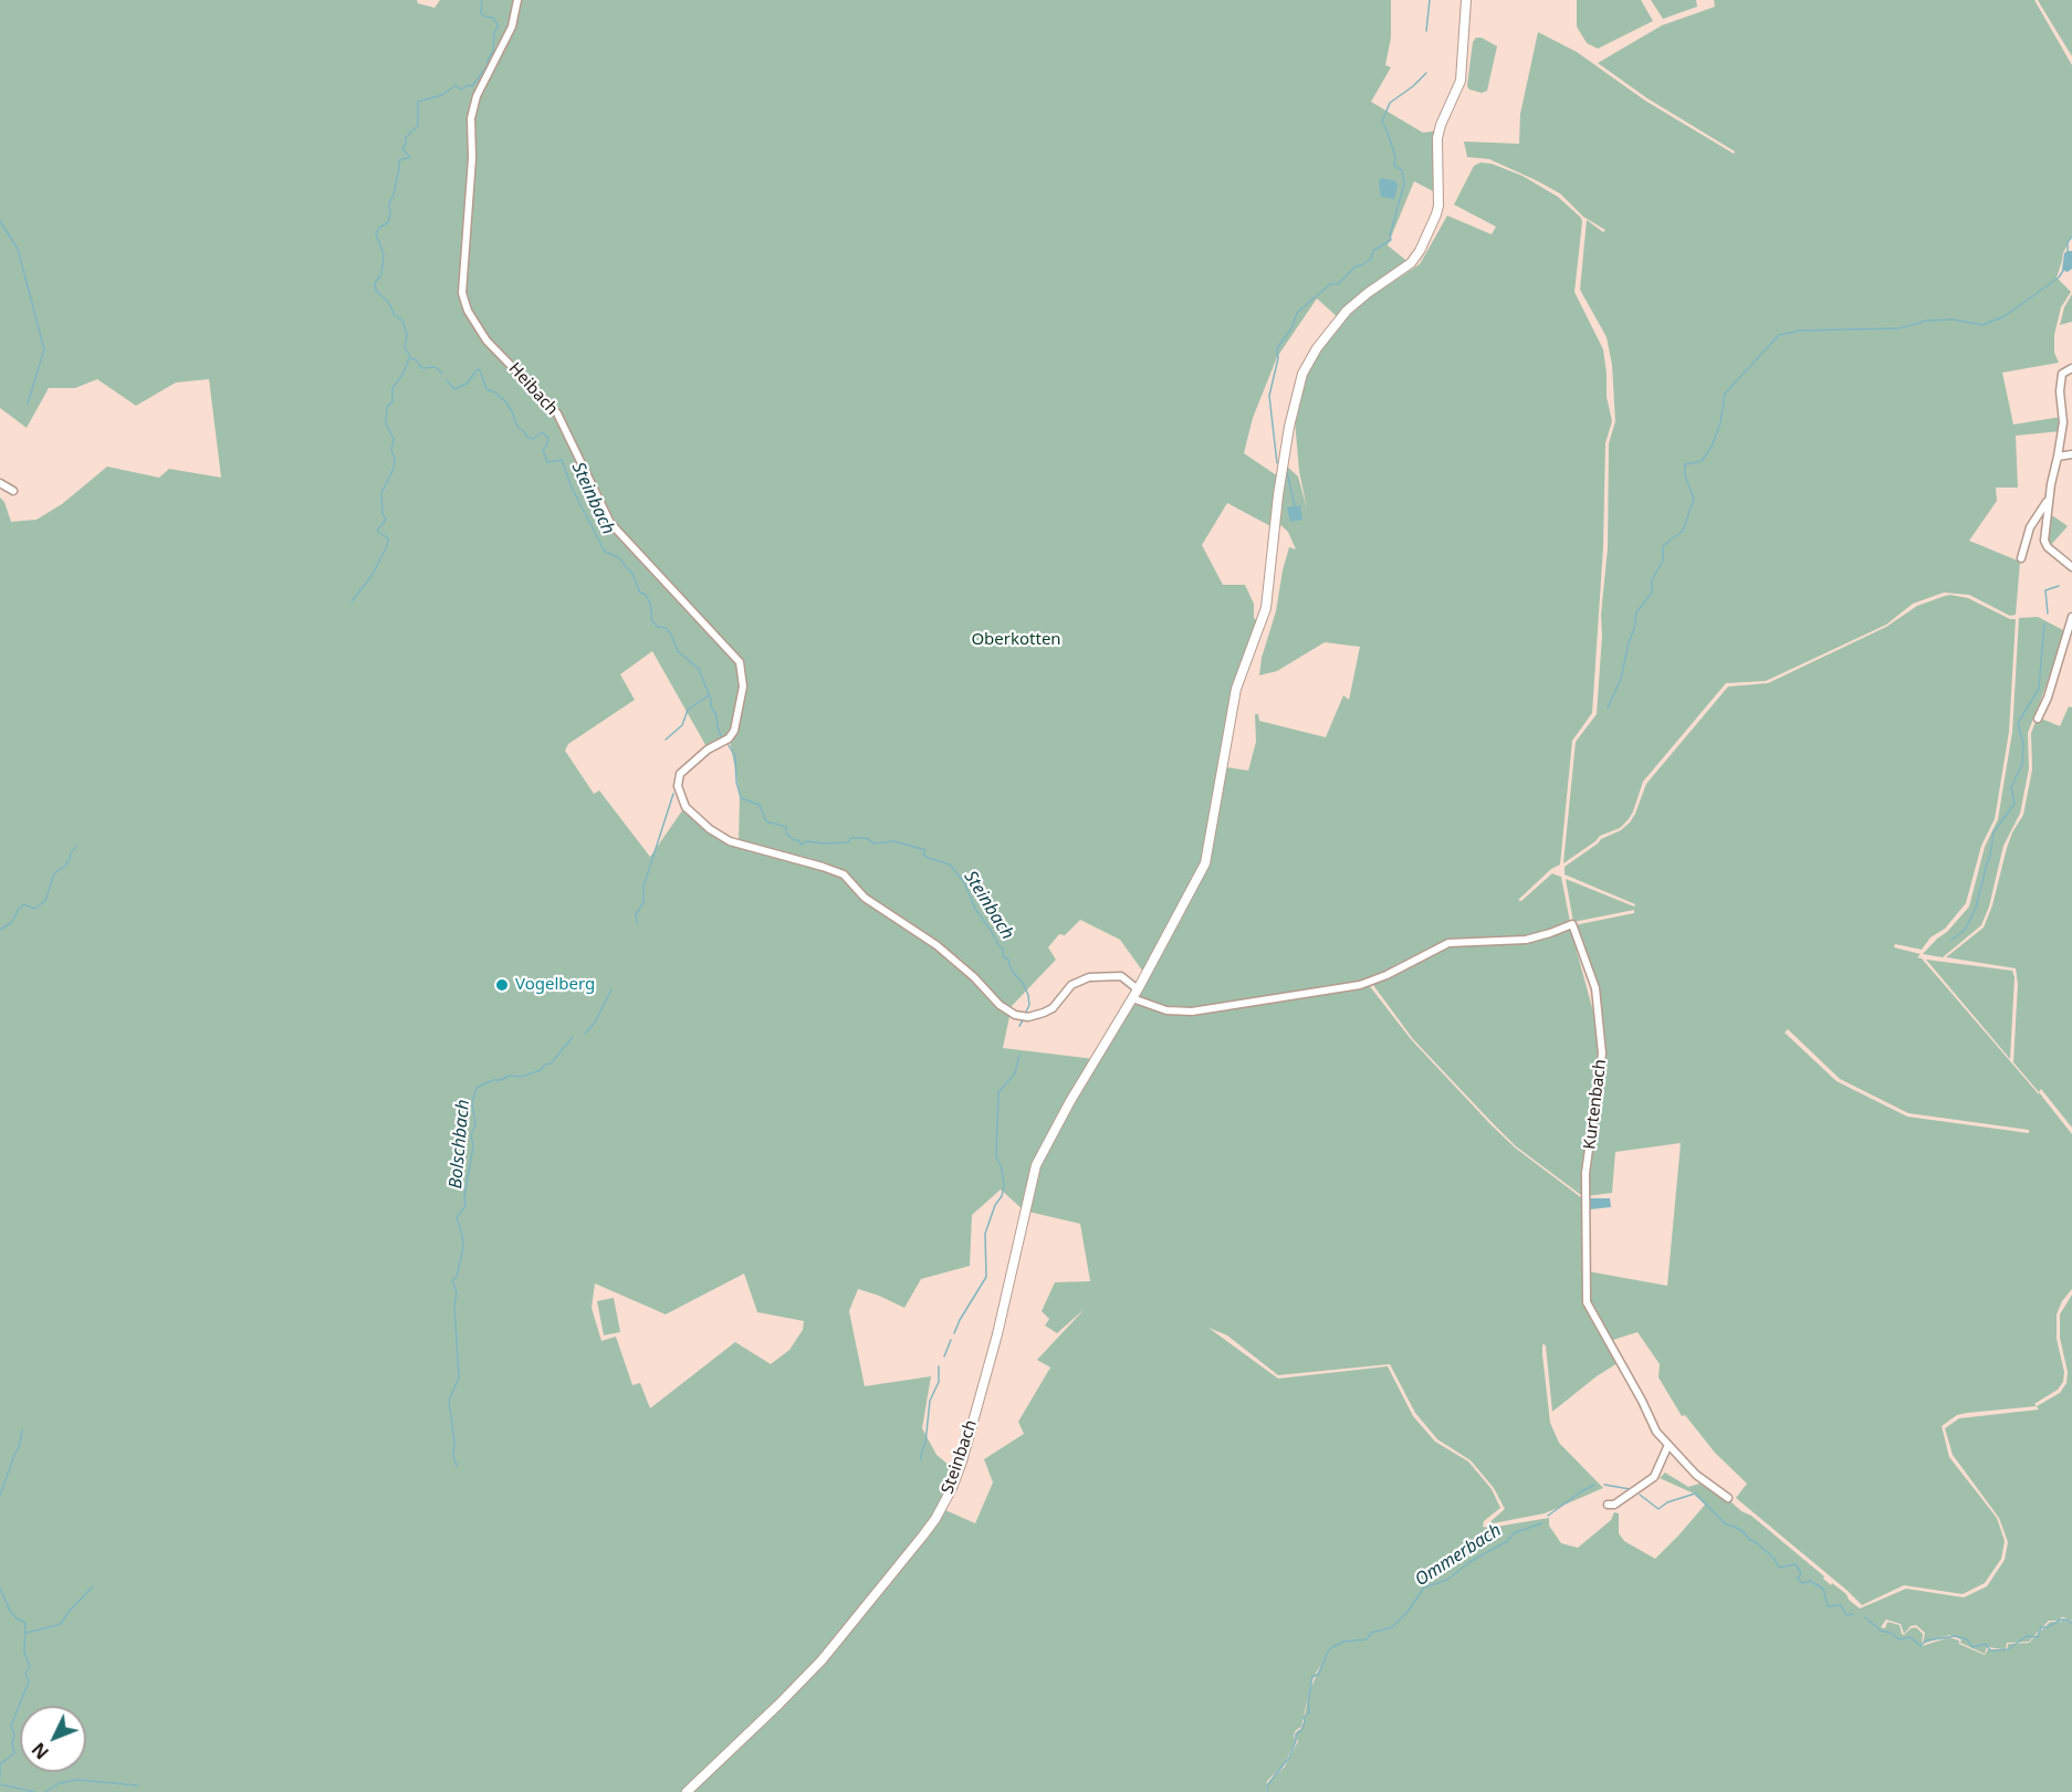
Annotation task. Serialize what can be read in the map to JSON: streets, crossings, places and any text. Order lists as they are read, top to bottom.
{
  "streets": {
    "street": ["Heibach", "Kurtenbach", "Steinbach"]
  },
  "crossings": [
    ["Heibach", "Steinbach"],
    ["Kurtenbach", "Steinbach"]
  ],
  "water": ["Steinbach", "Bolschbach", "Ommerbach"],
  "parks": ["Oberkotten"],
  "places": ["Vogelberg"],
  "north": "bottom left"
}
